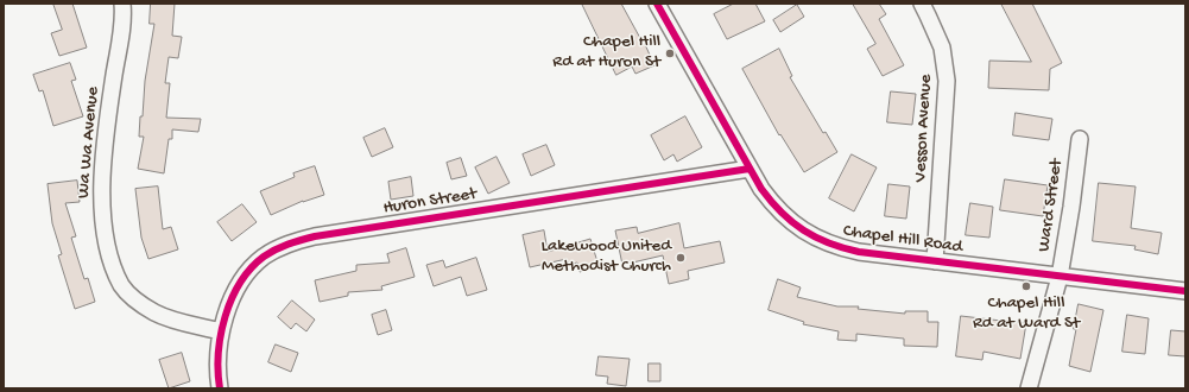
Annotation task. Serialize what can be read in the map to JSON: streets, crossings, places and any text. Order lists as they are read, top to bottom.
{
  "streets": {
    "street": [
      "Vesson Avenue",
      "Wa Wa Avenue",
      "Huron Street",
      "Ward Street",
      "Chapel Hill Road"
    ]
  },
  "crossings": [
    ["Vesson Avenue", "Chapel Hill Road"],
    ["Wa Wa Avenue", "Huron Street"],
    ["Huron Street", "Chapel Hill Road"],
    ["Ward Street", "Chapel Hill Road"]
  ],
  "places": ["Chapel Hill Rd at Huron St", "Lakewood United Methodist Church", "Chapel Hill Rd at Ward St"]
}
